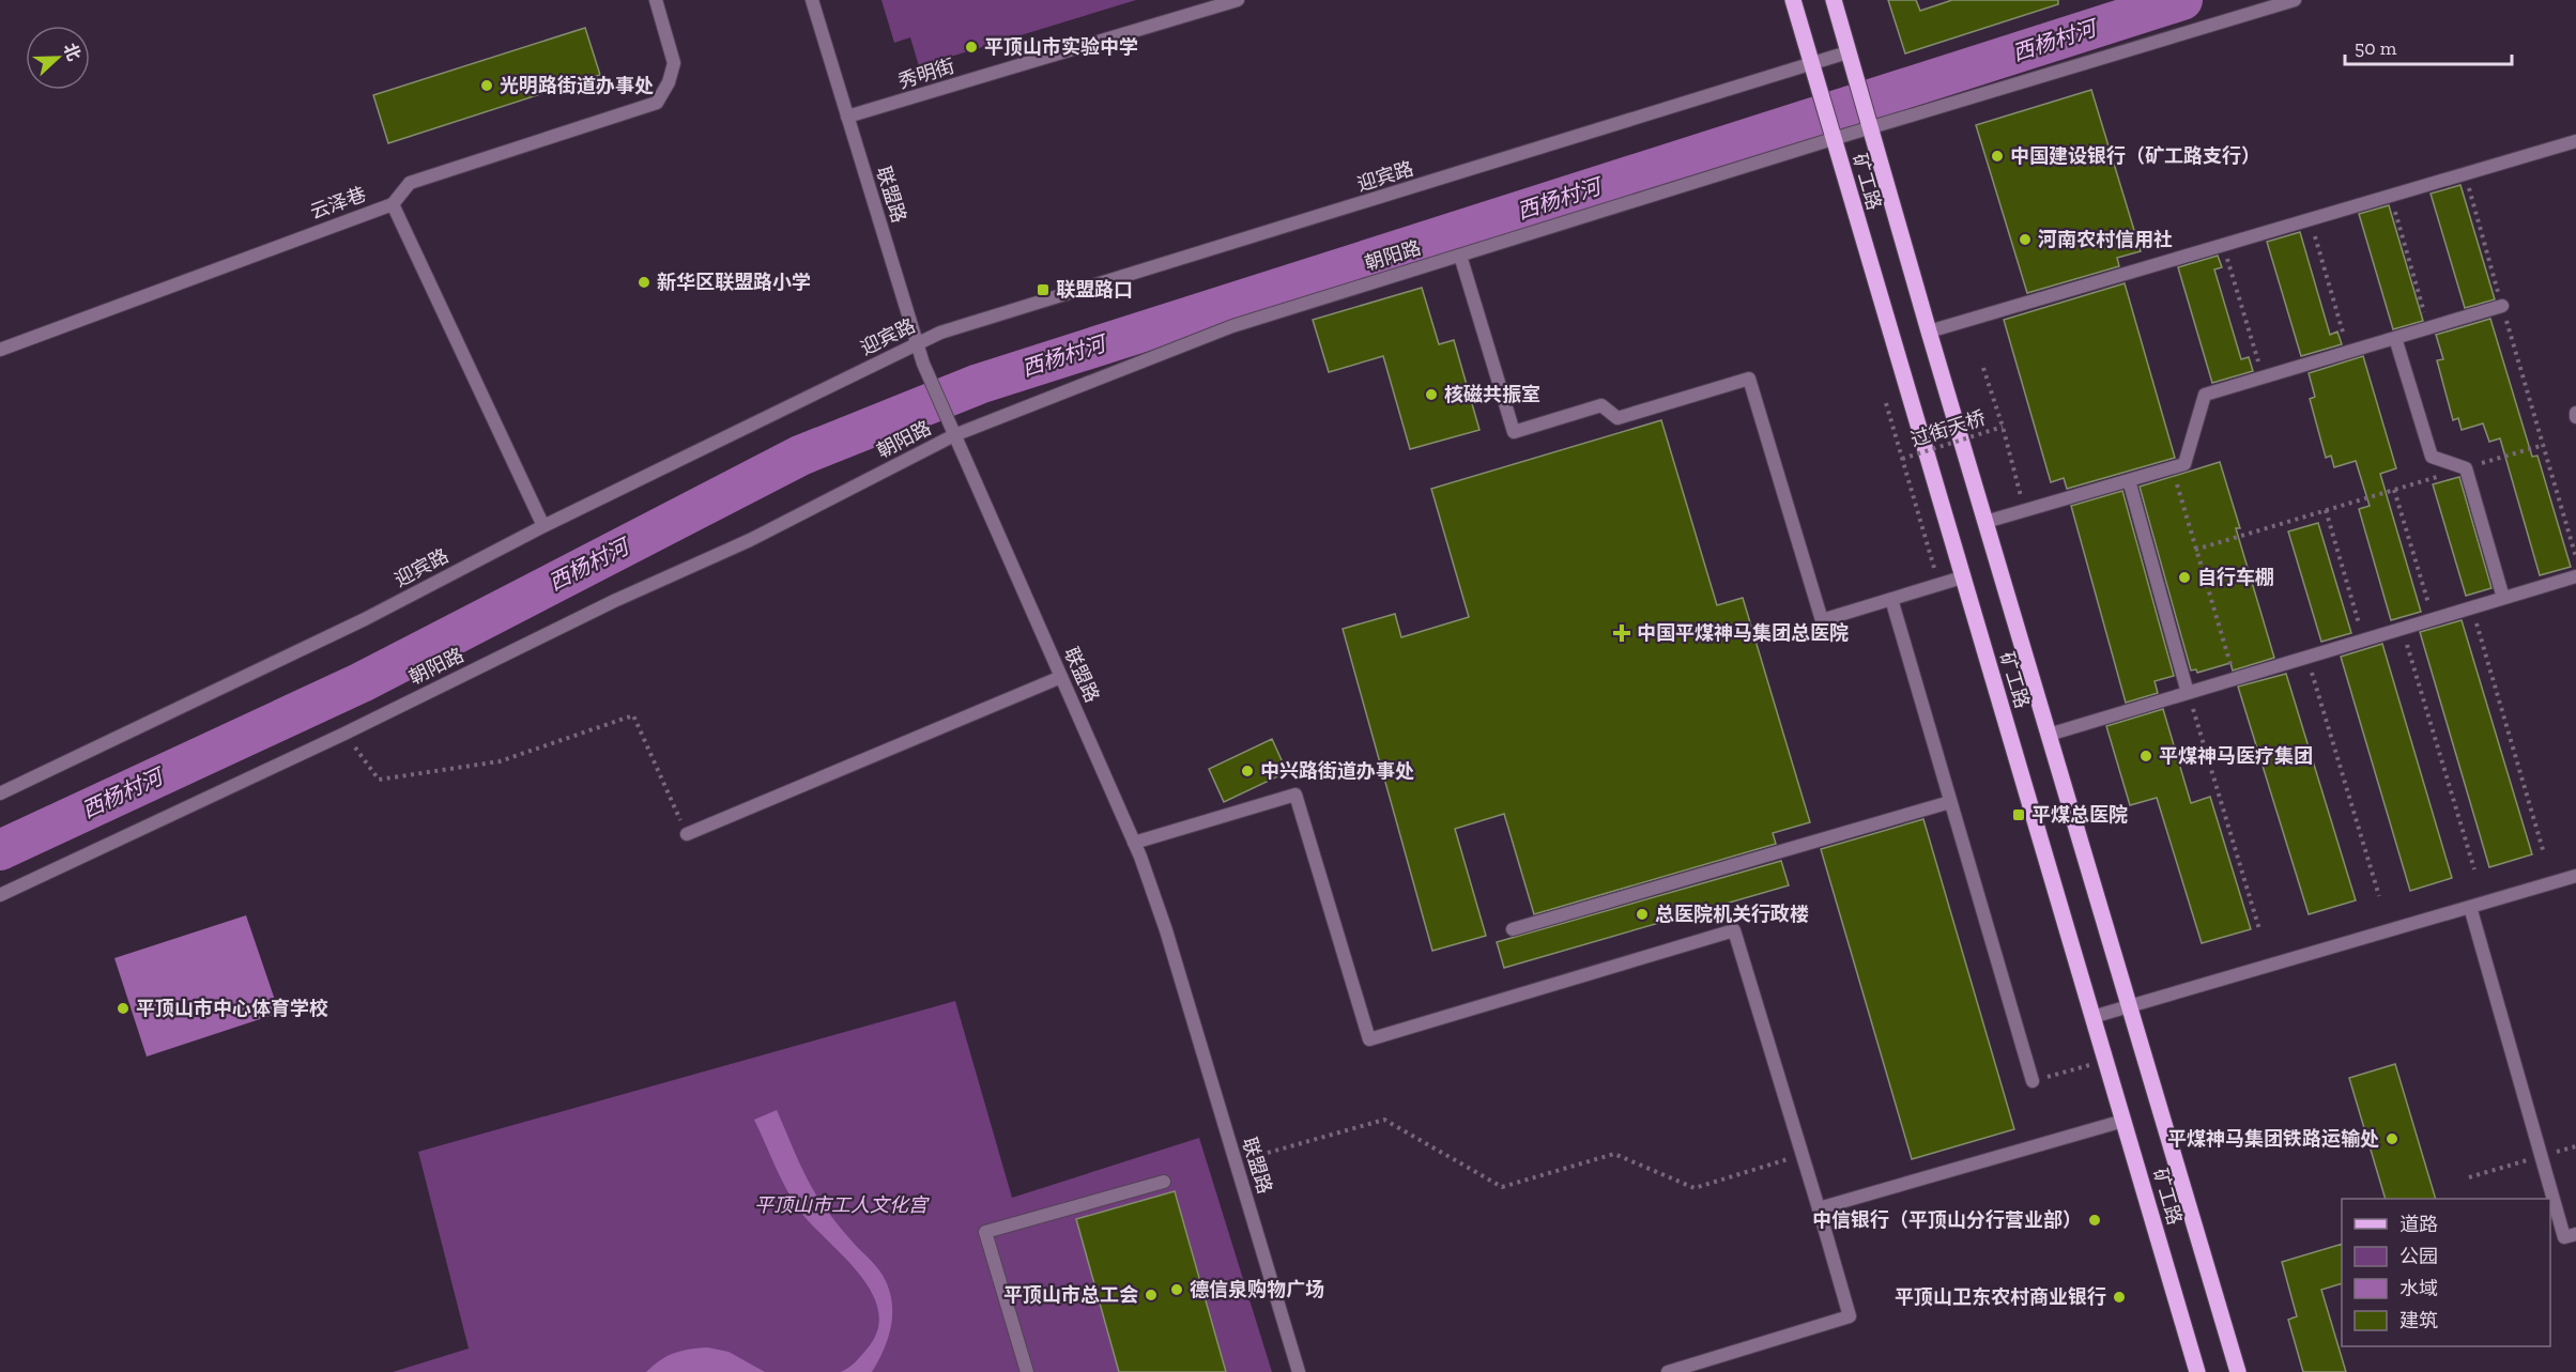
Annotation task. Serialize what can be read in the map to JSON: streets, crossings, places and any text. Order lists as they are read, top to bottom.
{
  "streets": {
    "main road": ["矿工路"],
    "street": [
      "秀明街",
      "迎宾路",
      "联盟路",
      "云泽巷",
      "朝阳路"
    ],
    "path": ["过街天桥"]
  },
  "crossings": [
    ["秀明街", "联盟路"],
    ["迎宾路", "矿工路"],
    ["迎宾路", "联盟路"],
    ["迎宾路", "云泽巷"],
    ["矿工路", "朝阳路"],
    ["联盟路", "朝阳路"]
  ],
  "water": ["西杨村河"],
  "parks": ["平顶山市工人文化宫"],
  "places": {
    "other": [
      "平顶山市实验中学",
      "光明路街道办事处",
      "中国建设银行（矿工路支行）",
      "河南农村信用社",
      "新华区联盟路小学",
      "核磁共振室",
      "自行车棚",
      "平煤神马医疗集团",
      "中兴路街道办事处",
      "总医院机关行政楼",
      "平顶山市中心体育学校",
      "平煤神马集团铁路运输处",
      "中信银行（平顶山分行营业部）",
      "德信泉购物广场",
      "平顶山市总工会",
      "平顶山卫东农村商业银行"
    ],
    "transit": ["联盟路口", "平煤总医院"],
    "health": ["中国平煤神马集团总医院"]
  },
  "legend": [
    "道路",
    "公园",
    "水域",
    "建筑"
  ],
  "scale_bar": "50 m",
  "north": "right"
}
